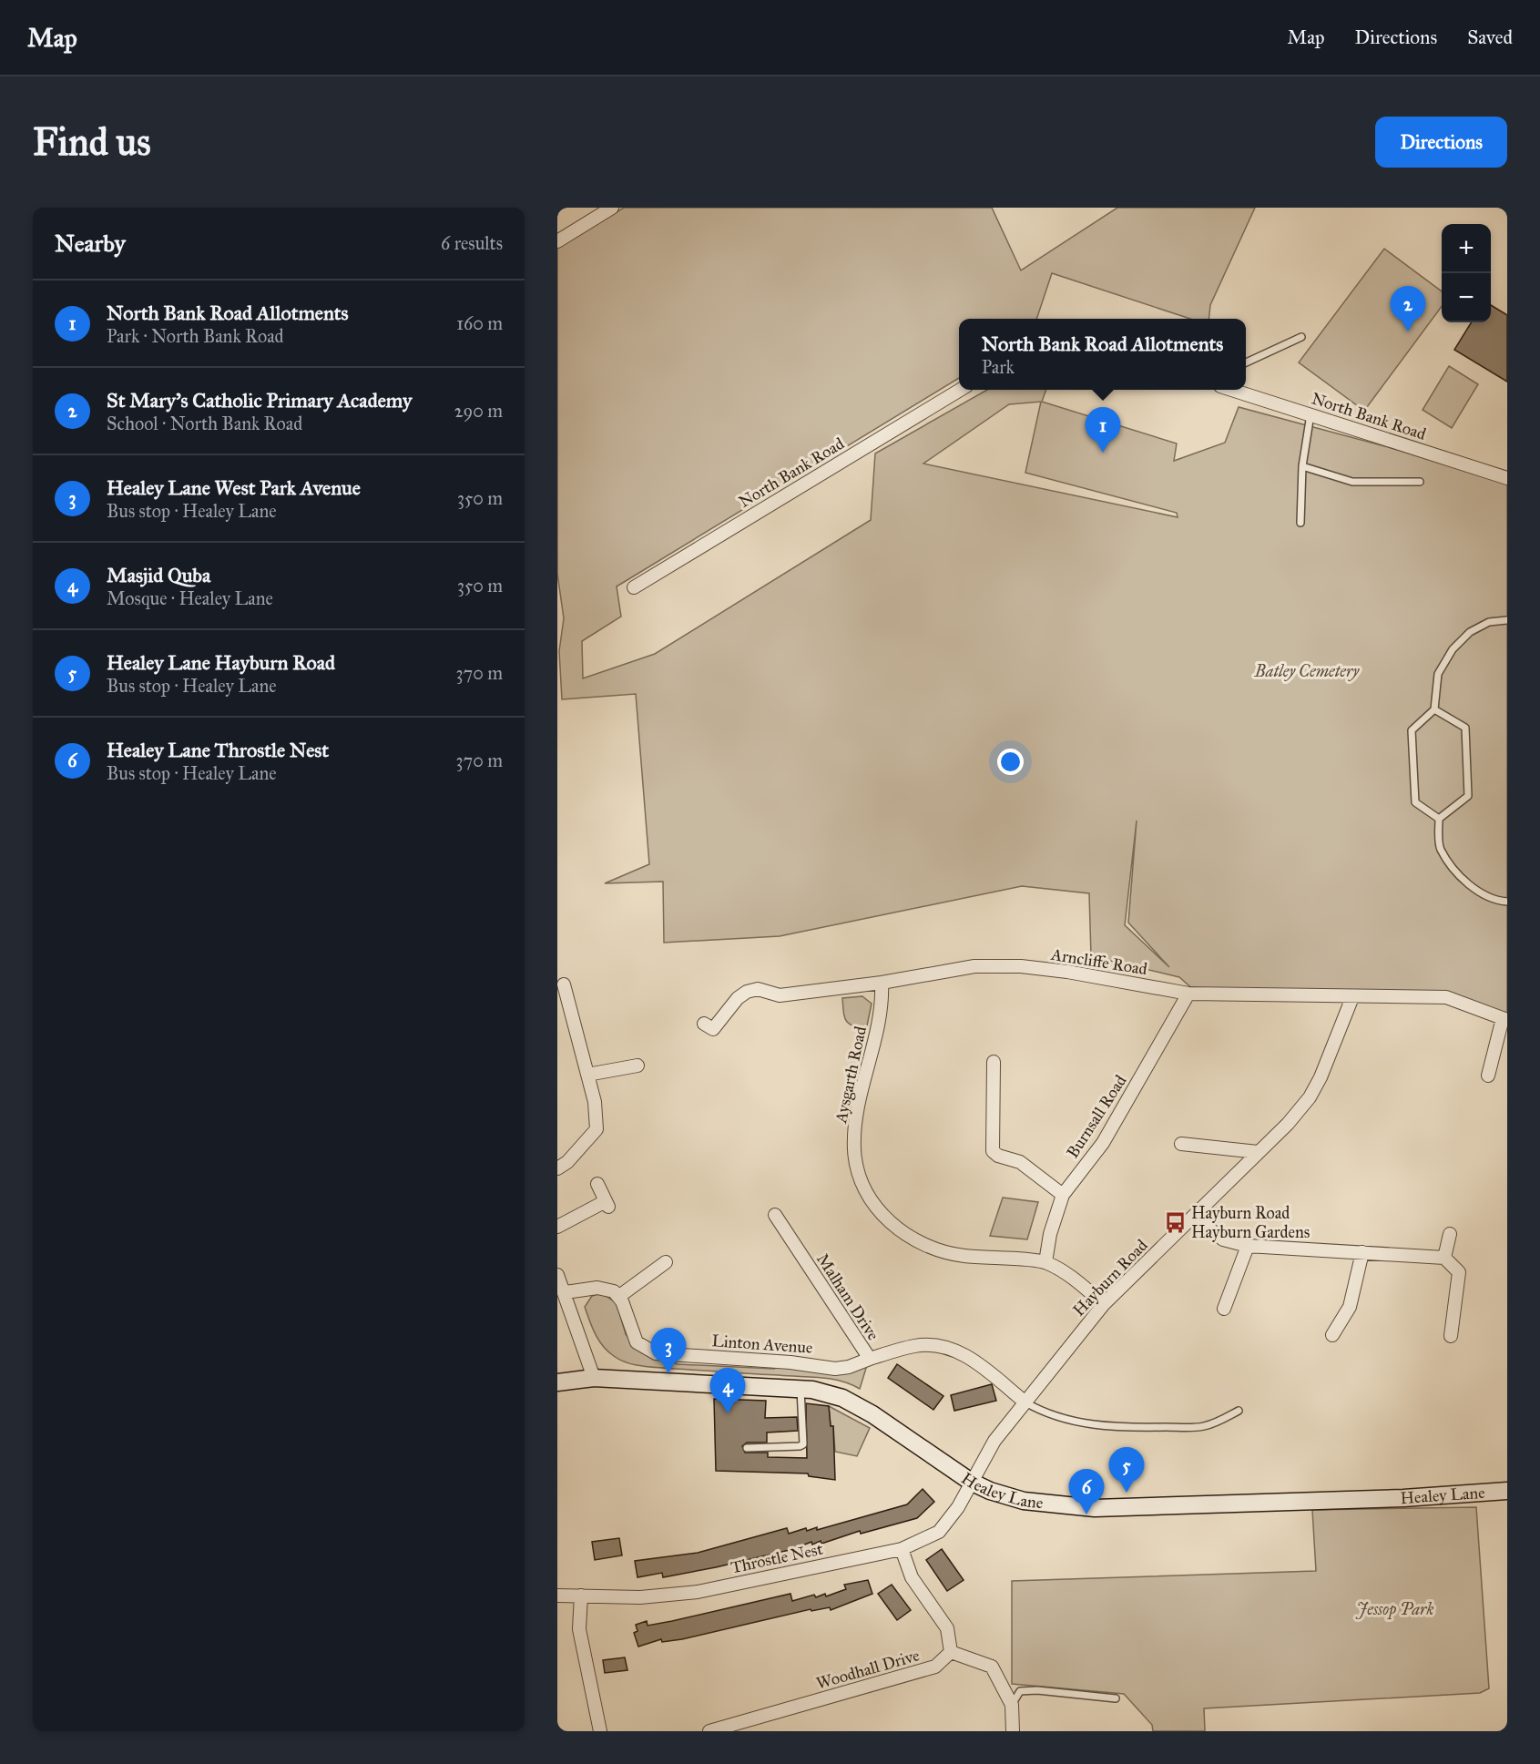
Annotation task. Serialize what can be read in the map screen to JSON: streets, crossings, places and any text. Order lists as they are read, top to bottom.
{
  "streets": {
    "main road": ["Healey Lane"],
    "street": [
      "North Bank Road",
      "Arncliffe Road",
      "Aysgarth Road",
      "Burnsall Road",
      "Hayburn Road",
      "Malham Drive",
      "Linton Avenue",
      "Throstle Nest",
      "Woodhall Drive"
    ]
  },
  "crossings": [
    ["Arncliffe Road", "Aysgarth Road"],
    ["Arncliffe Road", "Burnsall Road"],
    ["Arncliffe Road", "Hayburn Road"],
    ["Aysgarth Road", "Burnsall Road"],
    ["Aysgarth Road", "Hayburn Road"],
    ["Hayburn Road", "Malham Drive"],
    ["Hayburn Road", "Healey Lane"],
    ["Hayburn Road", "Throstle Nest"],
    ["Malham Drive", "Linton Avenue"],
    ["Healey Lane", "Throstle Nest"]
  ],
  "parks": ["Batley Cemetery", "Jessop Park"],
  "places": {
    "bus stop": ["Hayburn Road Hayburn Gardens"]
  },
  "page": {
    "header": "Map",
    "nav": ["Map", "Directions", "Saved"],
    "buttons": "Directions",
    "title": "Find us",
    "heading": ["Nearby", "6 results"],
    "map_buttons": ["+", "−"],
    "list": [
      {
        "mark": "1",
        "name": "North Bank Road Allotments",
        "note": "Park · North Bank Road",
        "value": "160 m"
      },
      {
        "mark": "2",
        "name": "St Mary's Catholic Primary Academy",
        "note": "School · North Bank Road",
        "value": "290 m"
      },
      {
        "mark": "3",
        "name": "Healey Lane West Park Avenue",
        "note": "Bus stop · Healey Lane",
        "value": "350 m"
      },
      {
        "mark": "4",
        "name": "Masjid Quba",
        "note": "Mosque · Healey Lane",
        "value": "350 m"
      },
      {
        "mark": "5",
        "name": "Healey Lane Hayburn Road",
        "note": "Bus stop · Healey Lane",
        "value": "370 m"
      },
      {
        "mark": "6",
        "name": "Healey Lane Throstle Nest",
        "note": "Bus stop · Healey Lane",
        "value": "370 m"
      }
    ],
    "pins": [
      "2",
      "1",
      "3",
      "4",
      "5",
      "6"
    ],
    "popup": ["North Bank Road Allotments", "Park"]
  }
}
